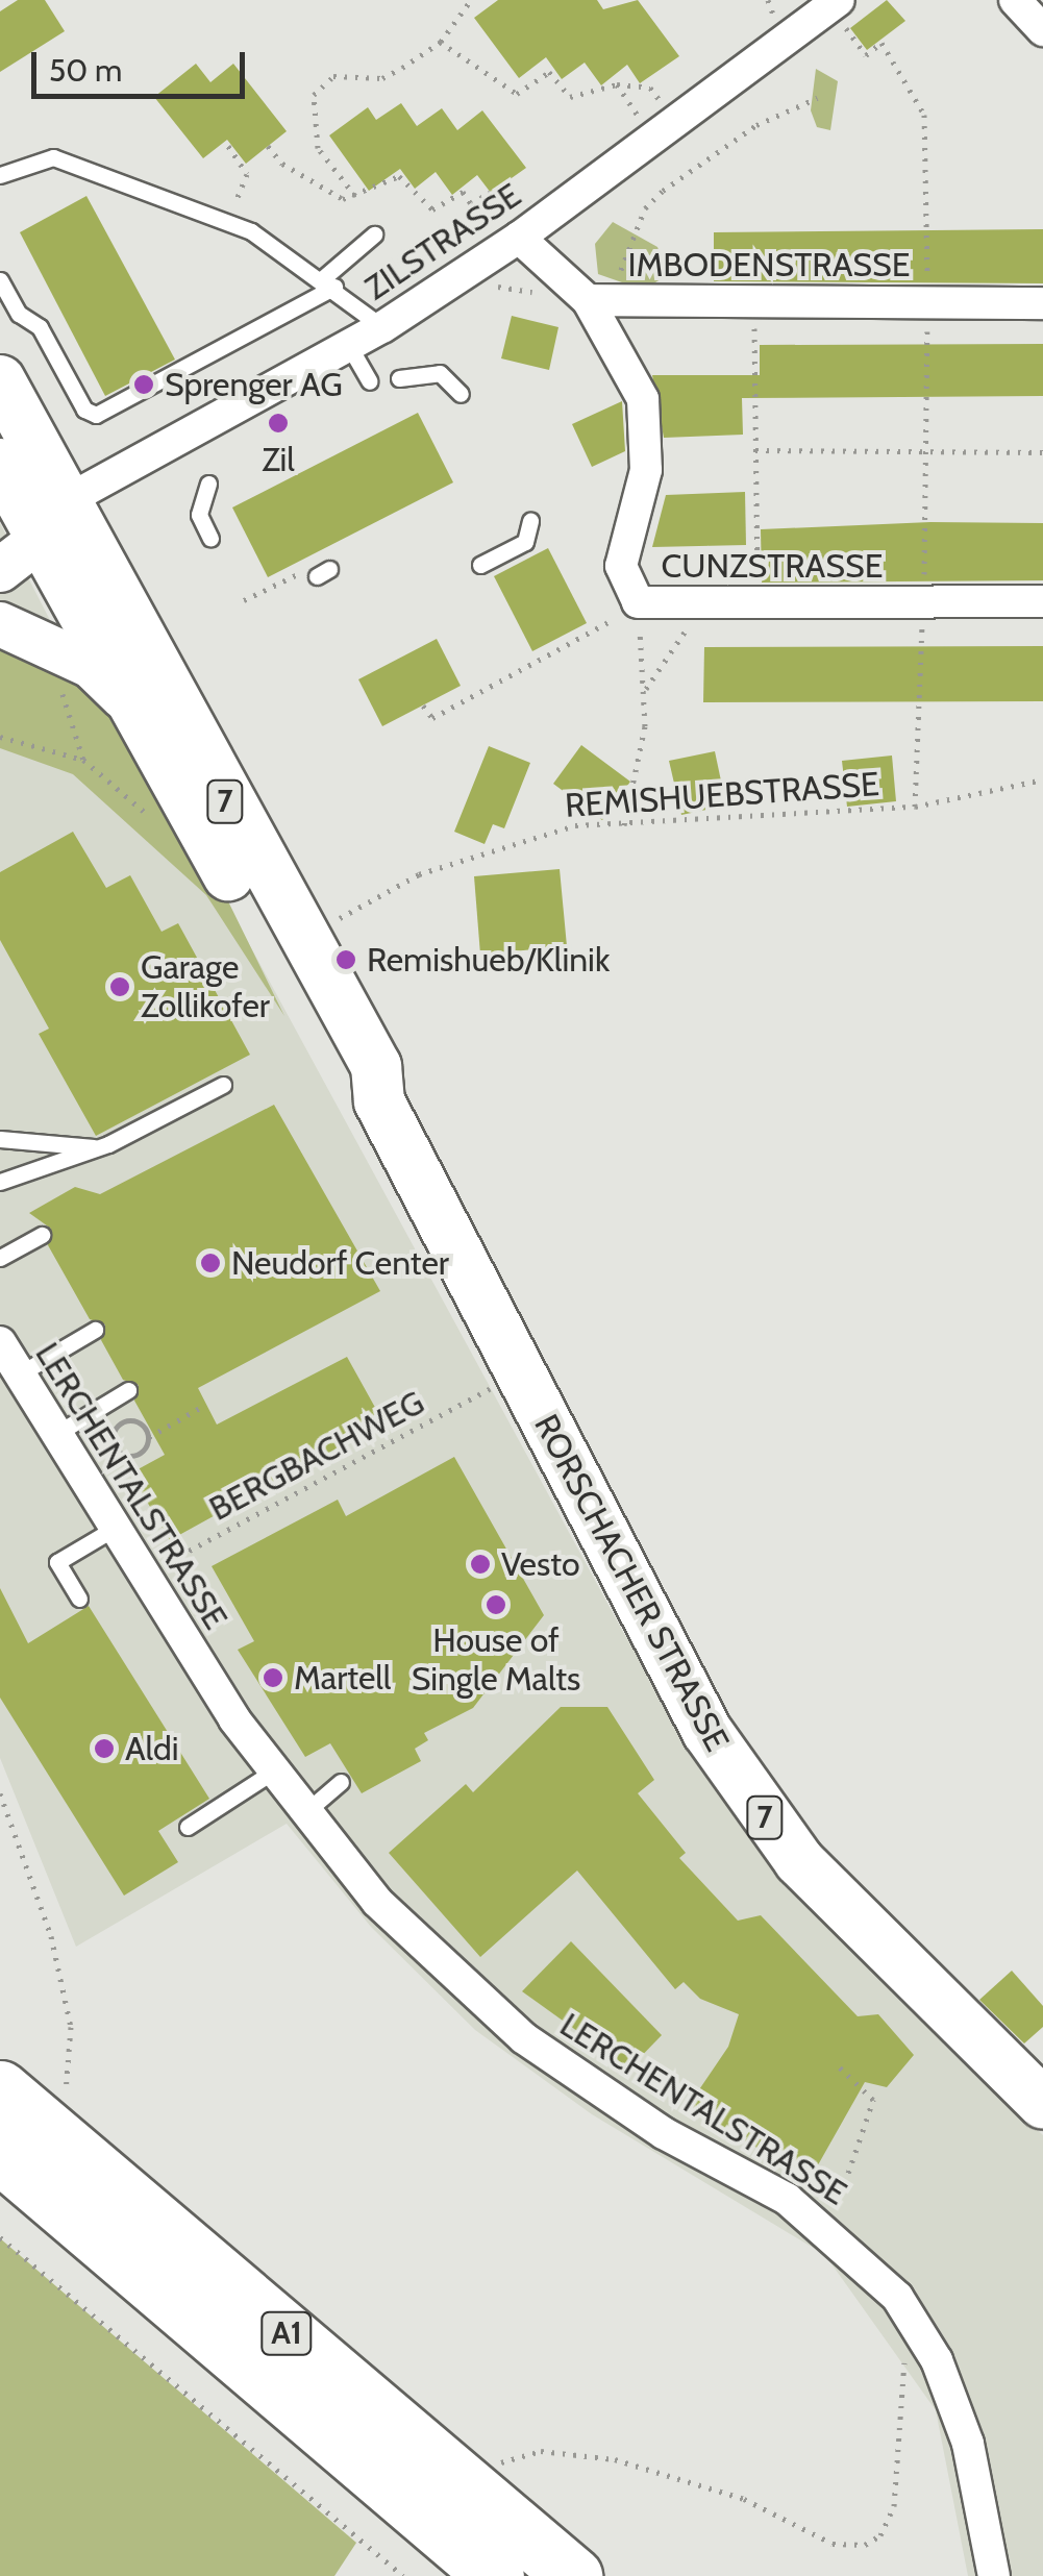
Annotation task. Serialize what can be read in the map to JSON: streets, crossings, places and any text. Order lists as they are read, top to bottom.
{
  "streets": {
    "highway": ["A1"],
    "main road": ["7", "RORSCHACHER STRASSE"],
    "street": [
      "ZILSTRASSE",
      "IMBODENSTRASSE",
      "CUNZSTRASSE",
      "LERCHENTALSTRASSE"
    ],
    "path": ["REMISHUEBSTRASSE", "BERGBACHWEG"]
  },
  "crossings": [
    ["ZILSTRASSE", "IMBODENSTRASSE"],
    ["ZILSTRASSE", "RORSCHACHER STRASSE"],
    ["IMBODENSTRASSE", "CUNZSTRASSE"],
    ["REMISHUEBSTRASSE", "RORSCHACHER STRASSE"]
  ],
  "places": [
    "Sprenger AG",
    "Zil",
    "Remishueb/Klinik",
    "Garage Zollikofer",
    "Neudorf Center",
    "Vesto",
    "House of Single Malts",
    "Martell",
    "Aldi"
  ],
  "scale_bar": "50 m"
}
